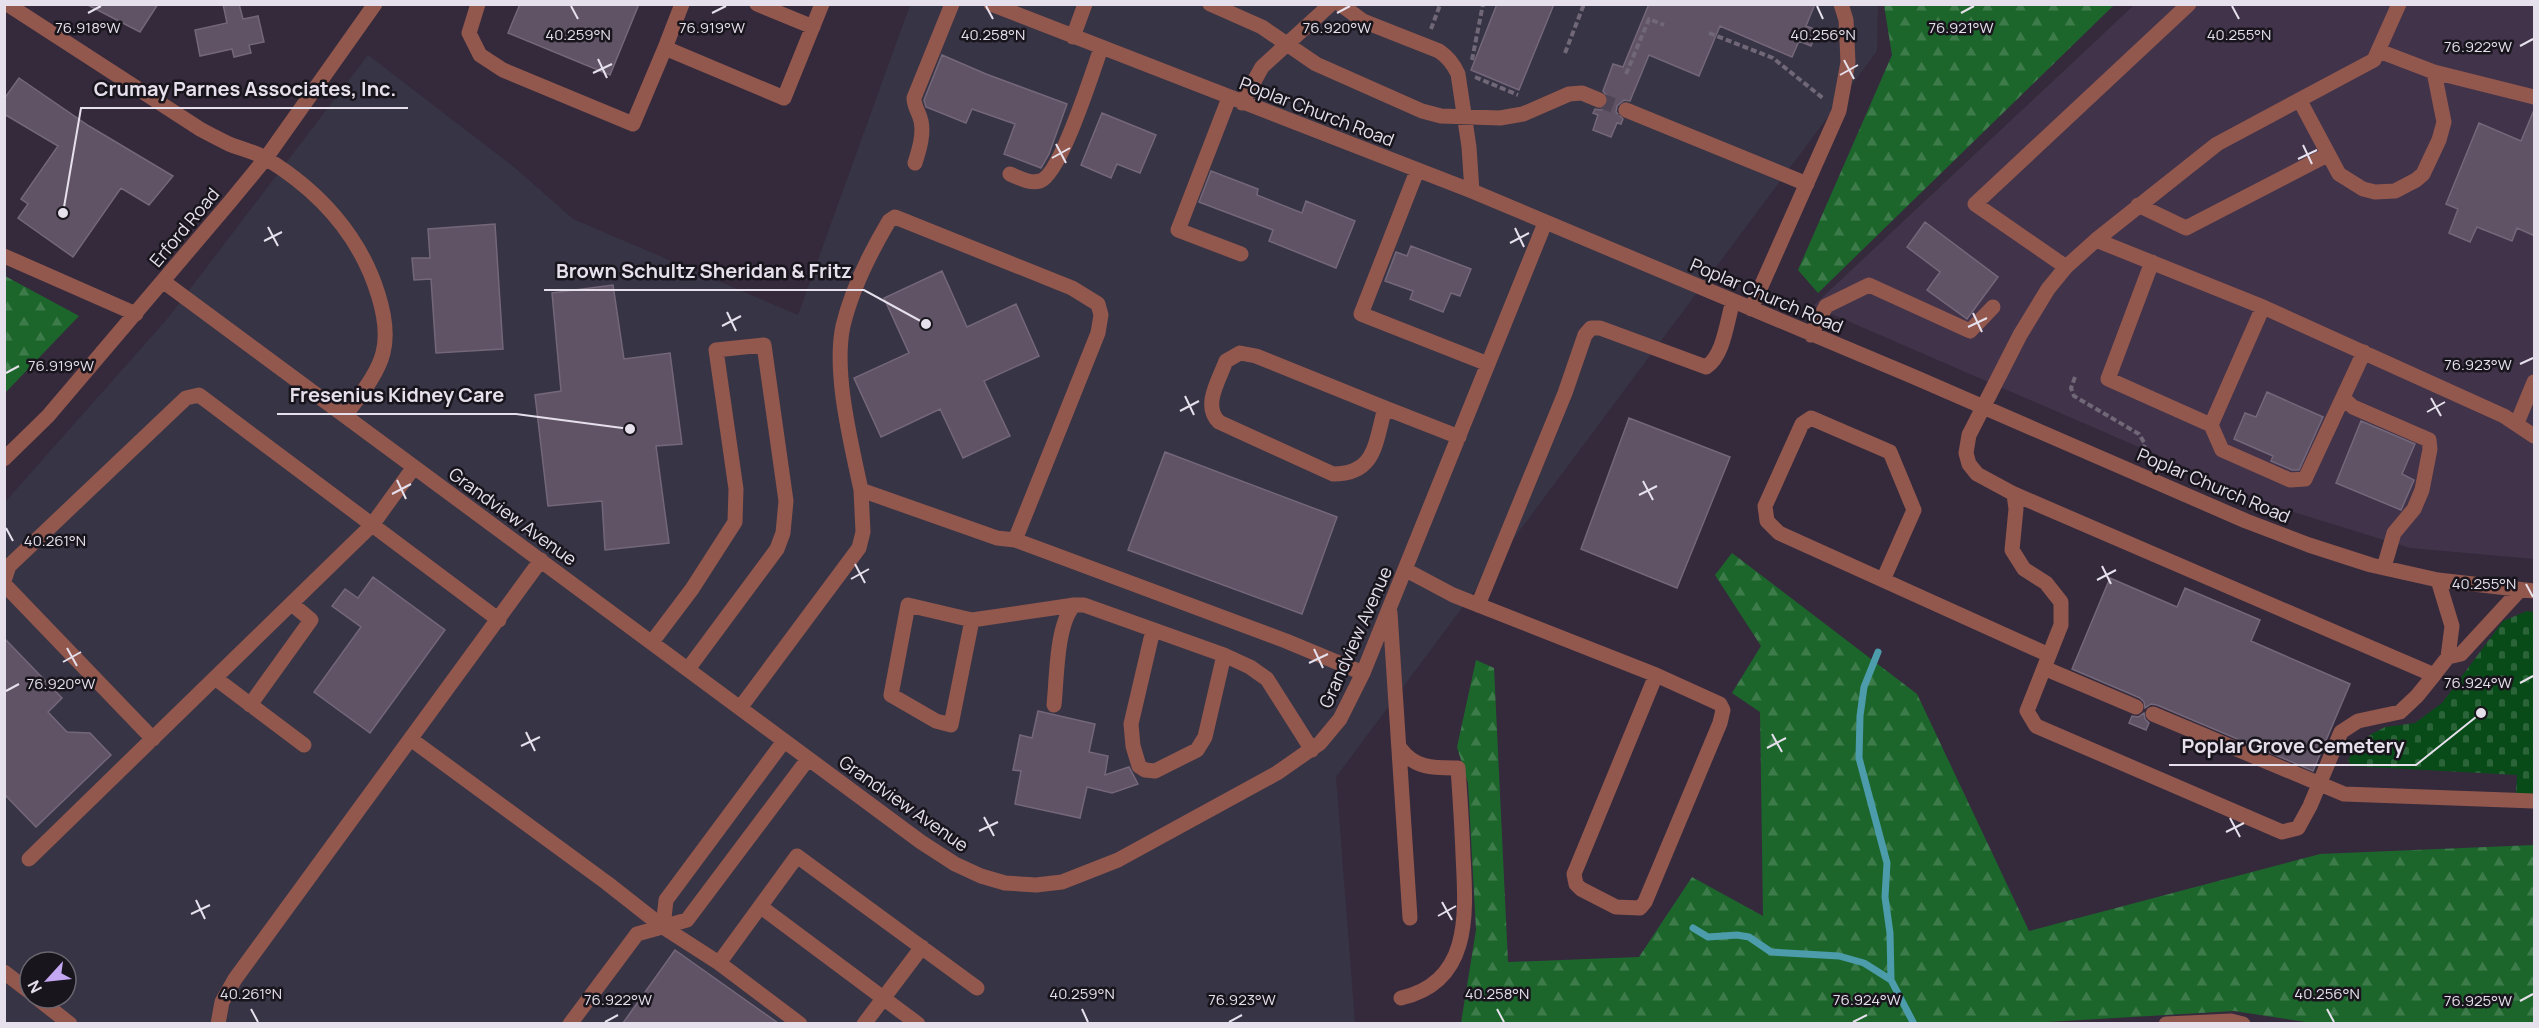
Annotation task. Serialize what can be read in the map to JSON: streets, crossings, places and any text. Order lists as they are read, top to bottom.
{
  "streets": {
    "street": ["Poplar Church Road", "Erford Road", "Grandview Avenue"]
  },
  "crossings": [
    ["Poplar Church Road", "Grandview Avenue"],
    ["Erford Road", "Grandview Avenue"]
  ],
  "places": [
    "Crumay Parnes Associates, Inc.",
    "Brown Schultz Sheridan & Fritz",
    "Fresenius Kidney Care",
    "Poplar Grove Cemetery"
  ],
  "north": "bottom left",
  "coordinates": [
    "76.918°W",
    "76.919°W",
    "76.920°W",
    "76.921°W",
    "40.259°N",
    "40.258°N",
    "40.256°N",
    "40.255°N",
    "76.922°W",
    "76.923°W",
    "40.261°N",
    "76.924°W",
    "76.925°W"
  ]
}
